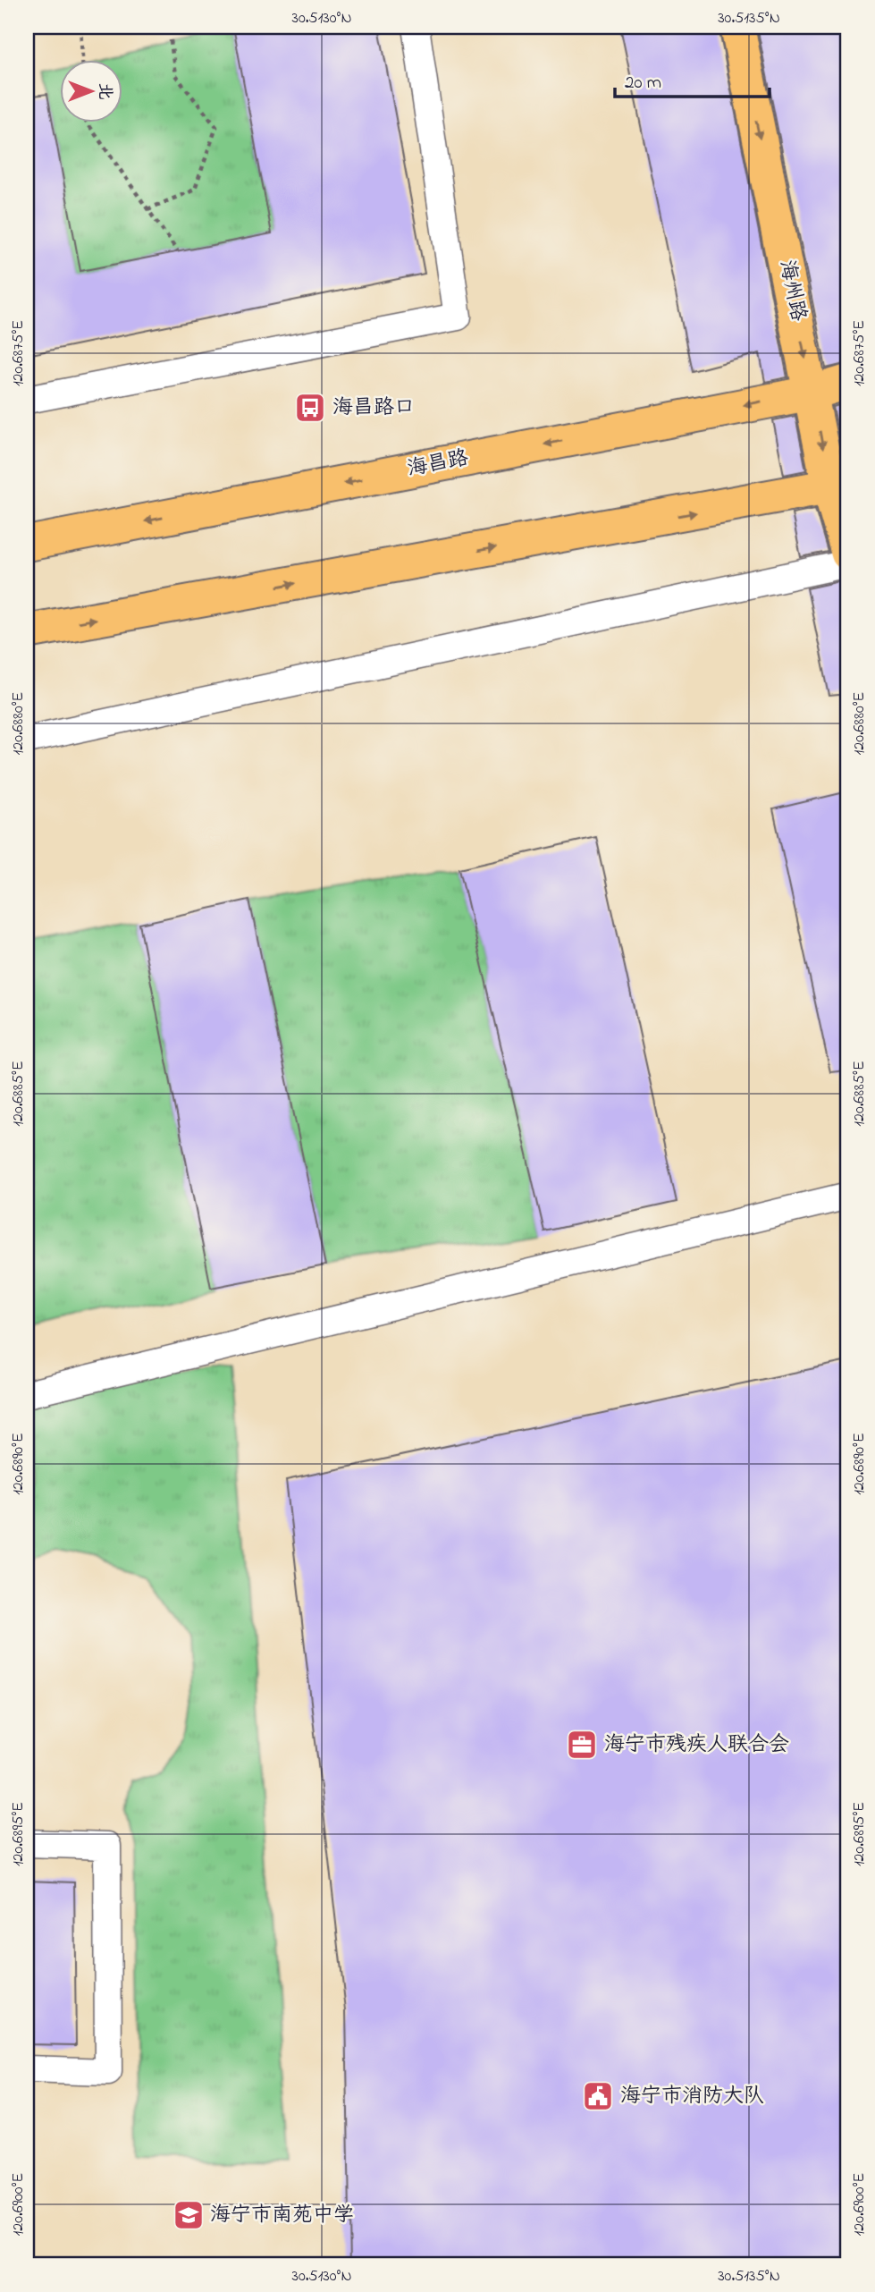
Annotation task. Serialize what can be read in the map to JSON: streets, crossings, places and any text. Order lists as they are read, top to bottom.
{
  "streets": {
    "main road": ["海州路", "海昌路"]
  },
  "crossings": [
    ["海州路", "海昌路"]
  ],
  "one_way": ["海州路"],
  "places": {
    "bus stop": ["海昌路口"],
    "office": ["海宁市残疾人联合会"],
    "public building": ["海宁市消防大队"],
    "school or university": ["海宁市南苑中学"]
  },
  "scale_bar": "20 m",
  "north": "right",
  "coordinates": [
    "30.5130°N",
    "30.5135°N",
    "120.6875°E",
    "120.6880°E",
    "120.6885°E",
    "120.6890°E",
    "120.6895°E",
    "120.6900°E"
  ]
}
